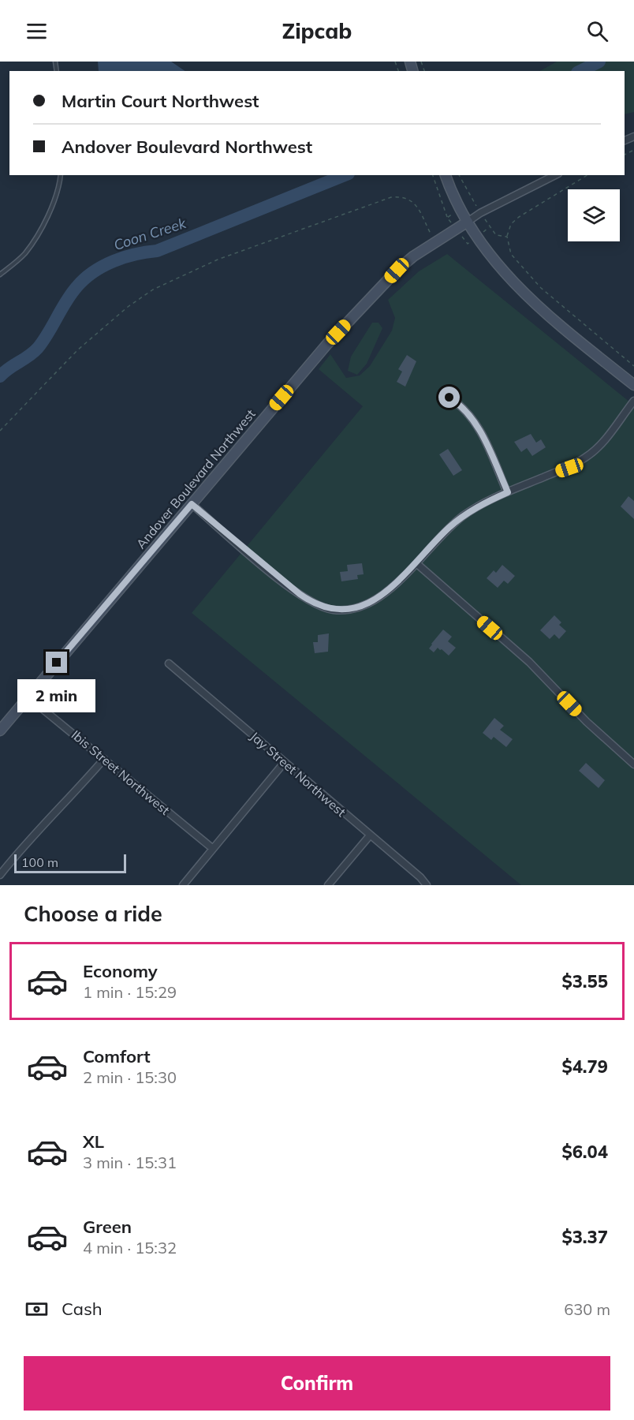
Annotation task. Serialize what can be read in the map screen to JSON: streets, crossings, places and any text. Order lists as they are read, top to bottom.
{
  "streets": {
    "street": ["Andover Boulevard Northwest", "Ibis Street Northwest", "Jay Street Northwest"]
  },
  "crossings": [
    ["Andover Boulevard Northwest", "Ibis Street Northwest"]
  ],
  "water": ["Coon Creek"],
  "scale_bar": "100 m",
  "page": {
    "header": "Zipcab",
    "banner": ["Martin Court Northwest", "Andover Boulevard Northwest"],
    "bubble": "2 min",
    "scale": "100 m",
    "heading": "Choose a ride",
    "list": [
      {
        "name": "Economy",
        "note": "1 min · 15:29",
        "value": "$3.55"
      },
      {
        "name": "Comfort",
        "note": "2 min · 15:30",
        "value": "$4.79"
      },
      {
        "name": "XL",
        "note": "3 min · 15:31",
        "value": "$6.04"
      },
      {
        "name": "Green",
        "note": "4 min · 15:32",
        "value": "$3.37"
      }
    ],
    "pay": ["Cash", "630 m"],
    "buttons": "Confirm"
  }
}
